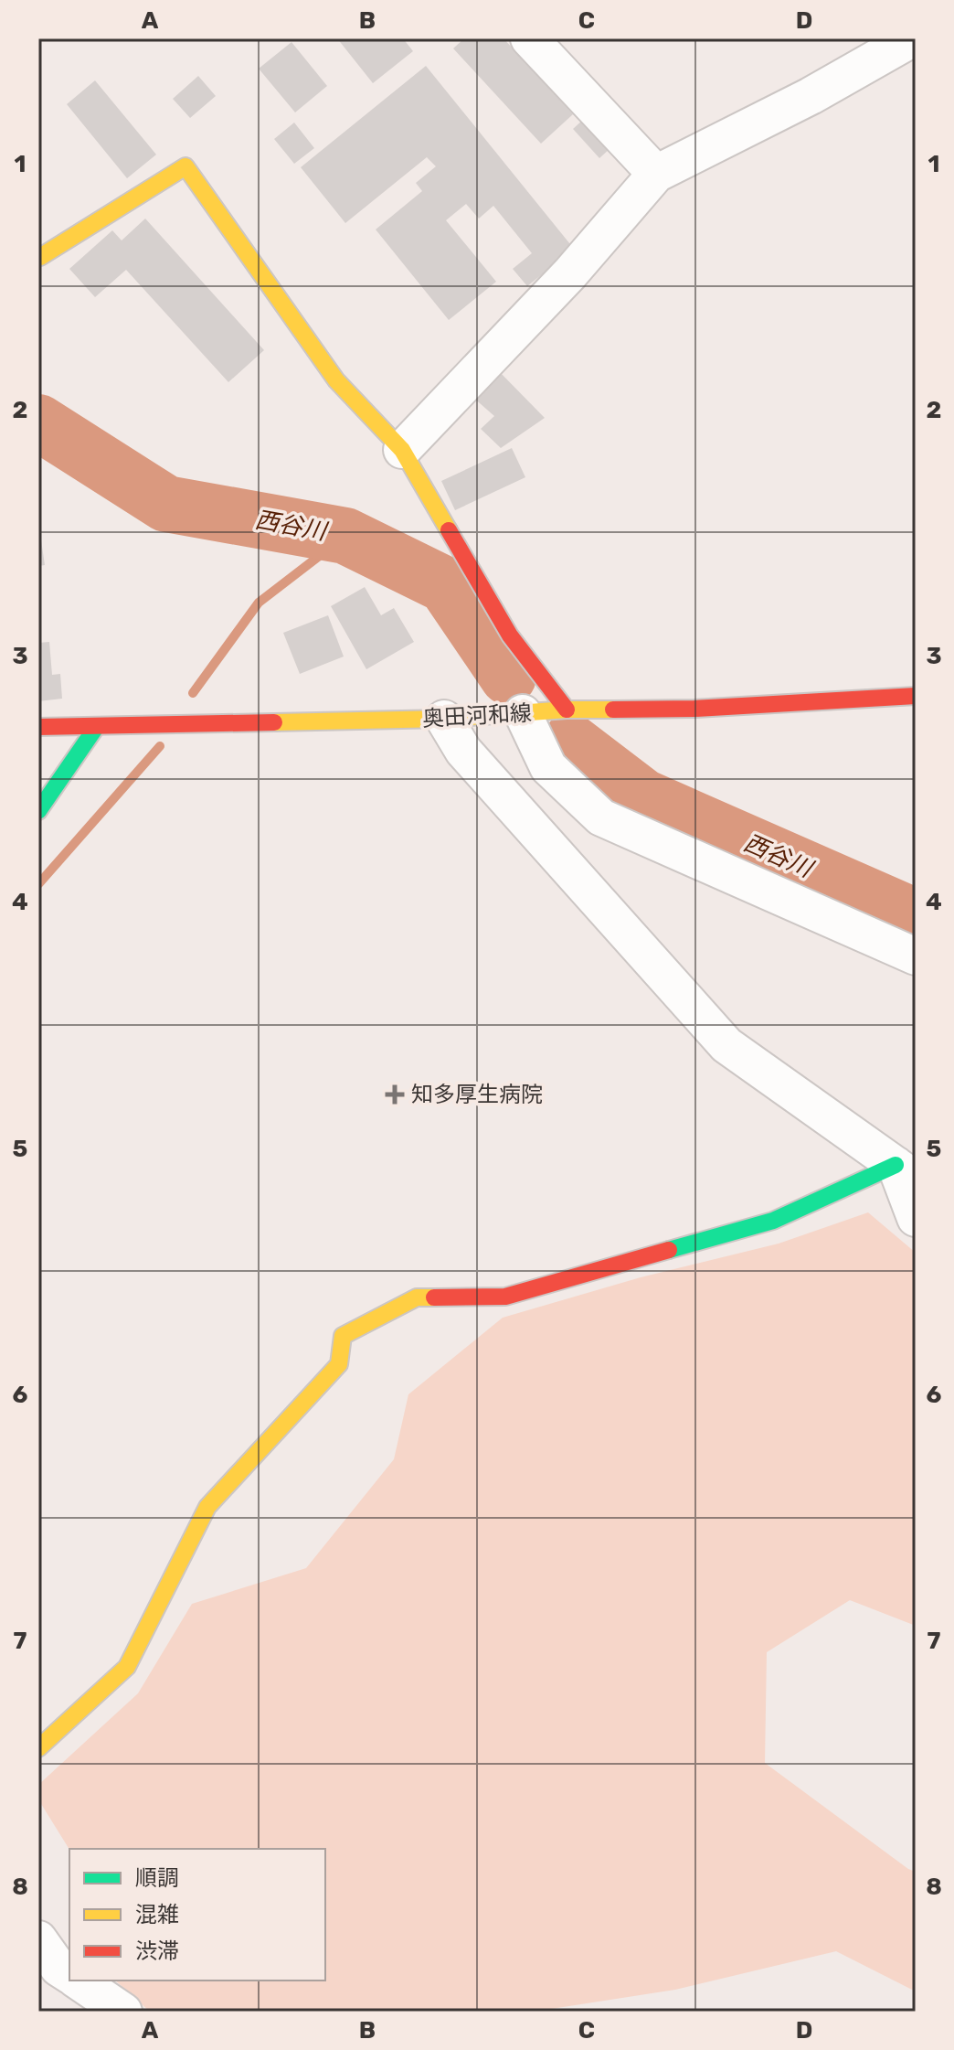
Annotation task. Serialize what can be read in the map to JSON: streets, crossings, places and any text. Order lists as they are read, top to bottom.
{
  "streets": {
    "main road": ["奥田河和線"]
  },
  "water": ["西谷川"],
  "places": {
    "health": ["知多厚生病院"]
  },
  "legend": ["順調", "混雑", "渋滞"],
  "grid": {
    "columns": [
      "A",
      "B",
      "C",
      "D"
    ],
    "rows": [
      "1",
      "2",
      "3",
      "4",
      "5",
      "6",
      "7",
      "8"
    ]
  }
}
